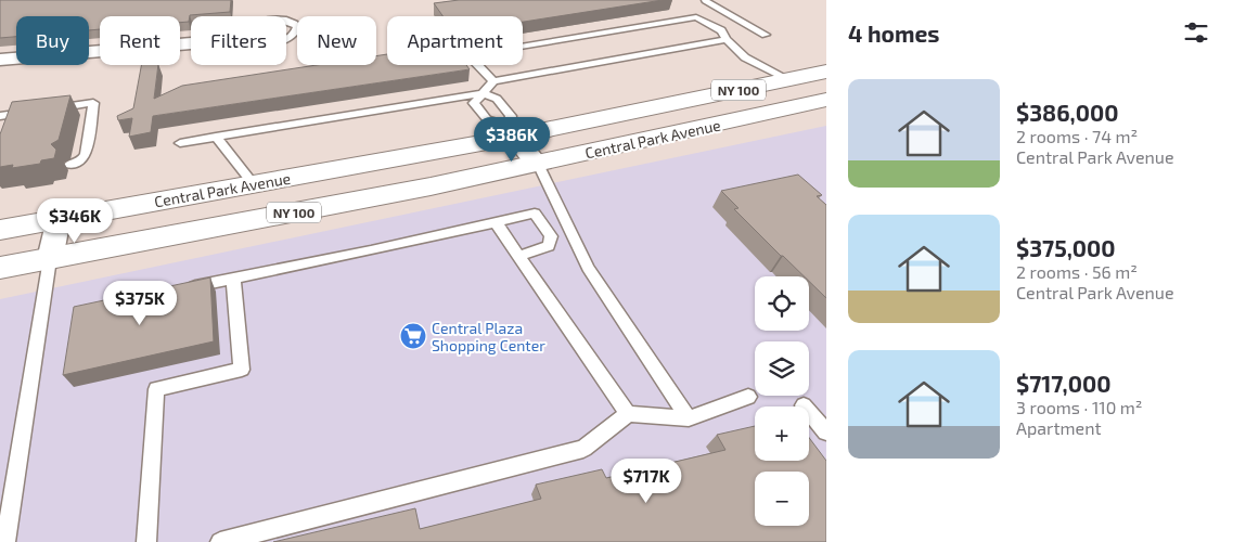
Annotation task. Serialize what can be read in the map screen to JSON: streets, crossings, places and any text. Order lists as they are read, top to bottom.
{
  "streets": {
    "main road": ["NY 100", "Central Park Avenue"]
  },
  "places": {
    "supermarket": ["Central Plaza Shopping Center"]
  },
  "page": {
    "heading": "4 homes",
    "chip": [
      "Buy",
      "Rent",
      "Filters",
      "New",
      "Apartment"
    ],
    "list": [
      {
        "name": "$386,000",
        "note": "2 rooms · 74 m² · Central Park Avenue"
      },
      {
        "name": "$375,000",
        "note": "2 rooms · 56 m² · Central Park Avenue"
      },
      {
        "name": "$717,000",
        "note": "3 rooms · 110 m² · Apartment"
      }
    ],
    "price": [
      "$386K",
      "$346K",
      "$375K",
      "$717K"
    ],
    "map_buttons": ["+", "−"]
  }
}
